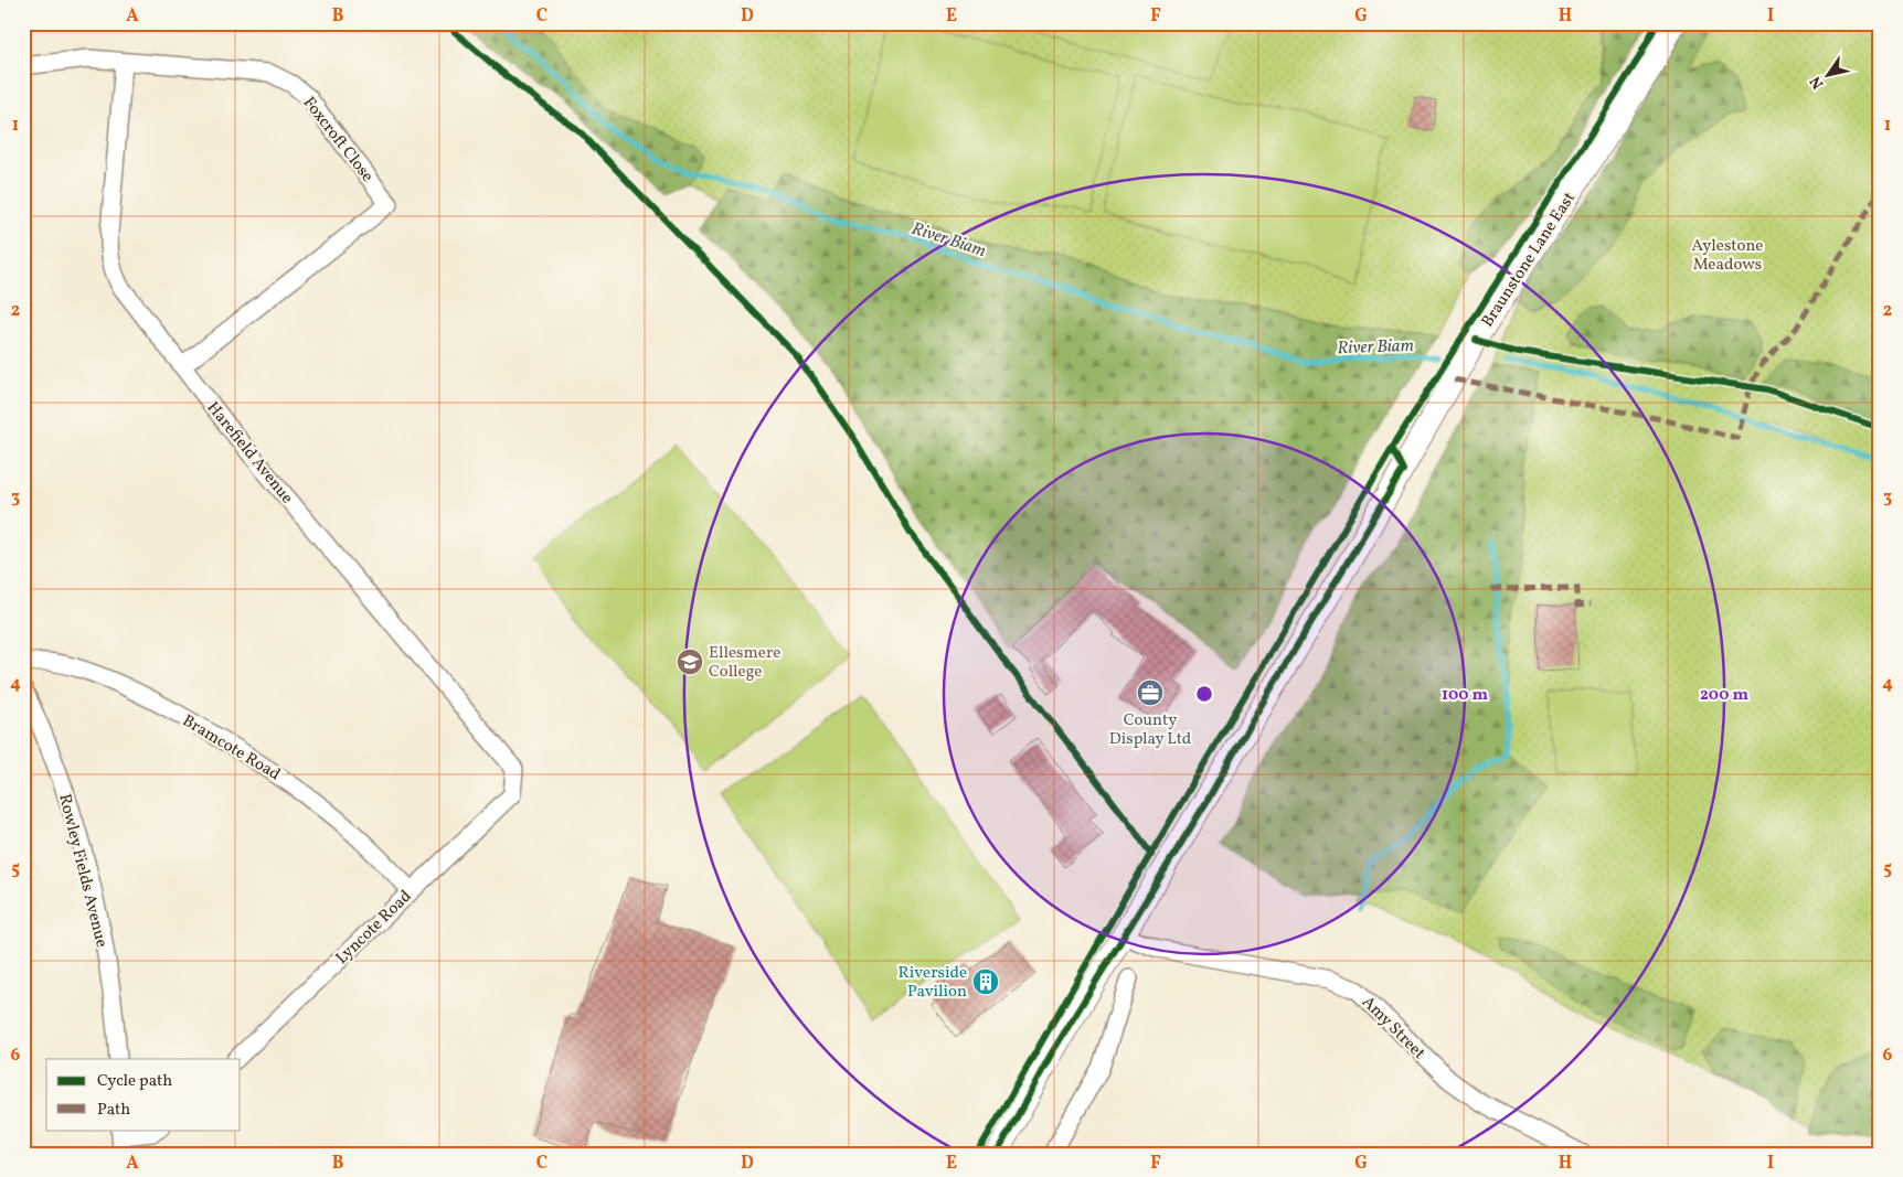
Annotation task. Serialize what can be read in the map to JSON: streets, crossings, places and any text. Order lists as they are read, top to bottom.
{
  "streets": {
    "street": [
      "Foxcroft Close",
      "Braunstone Lane East",
      "Harefield Avenue",
      "Bramcote Road",
      "Rowley Fields Avenue",
      "Lyncote Road",
      "Amy Street"
    ]
  },
  "crossings": [
    ["Foxcroft Close", "Harefield Avenue"],
    ["Braunstone Lane East", "Amy Street"],
    ["Harefield Avenue", "Lyncote Road"],
    ["Bramcote Road", "Lyncote Road"]
  ],
  "water": ["River Biam"],
  "parks": ["Aylestone Meadows"],
  "places": {
    "school or university": ["Ellesmere College"],
    "office": ["County Display Ltd"],
    "building": ["Riverside Pavilion"]
  },
  "legend": ["Cycle path", "Path"],
  "north": "bottom left",
  "grid": {
    "columns": [
      "A",
      "B",
      "C",
      "D",
      "E",
      "F",
      "G",
      "H",
      "I"
    ],
    "rows": [
      "1",
      "2",
      "3",
      "4",
      "5",
      "6"
    ]
  },
  "rings": ["100 m", "200 m"]
}
